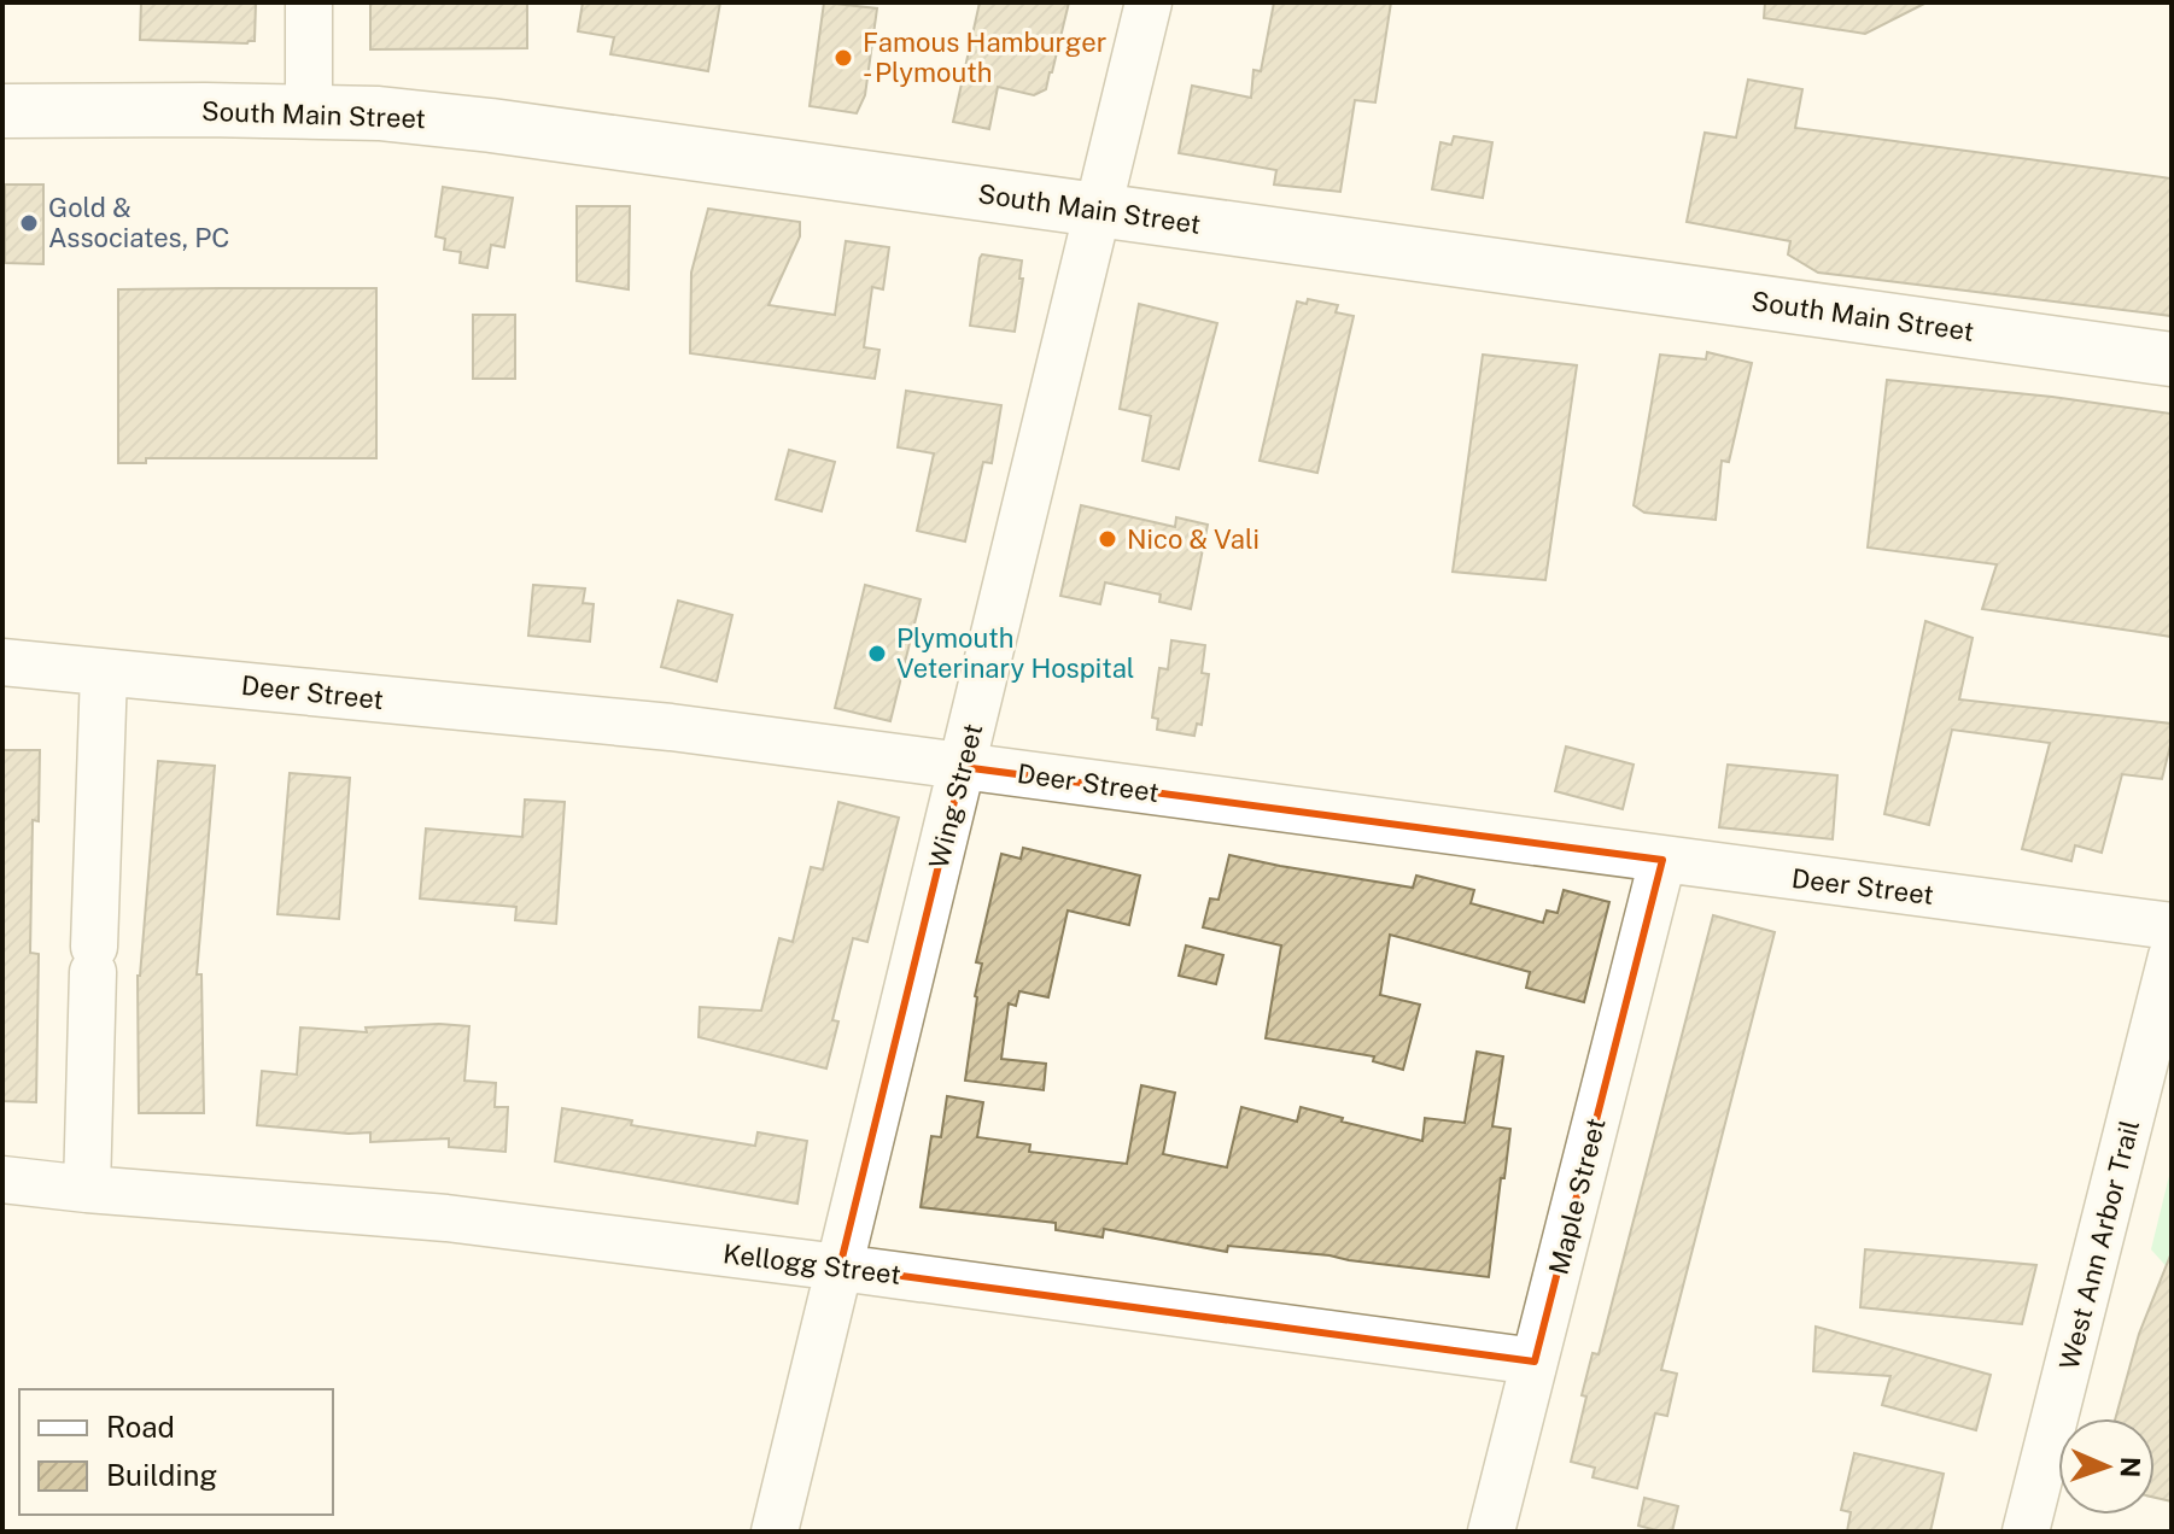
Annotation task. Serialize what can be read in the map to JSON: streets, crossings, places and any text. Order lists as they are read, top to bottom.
{
  "streets": {
    "main road": ["South Main Street"],
    "street": [
      "Deer Street",
      "Wing Street",
      "Maple Street",
      "West Ann Arbor Trail",
      "Kellogg Street"
    ]
  },
  "crossings": [
    ["South Main Street", "Wing Street"],
    ["Deer Street", "Wing Street"],
    ["Deer Street", "Maple Street"],
    ["Wing Street", "Kellogg Street"],
    ["Maple Street", "Kellogg Street"]
  ],
  "places": [
    "Famous Hamburger - Plymouth",
    "Gold & Associates, PC",
    "Nico & Vali",
    "Plymouth Veterinary Hospital"
  ],
  "legend": ["Road", "Building"],
  "north": "right"
}
